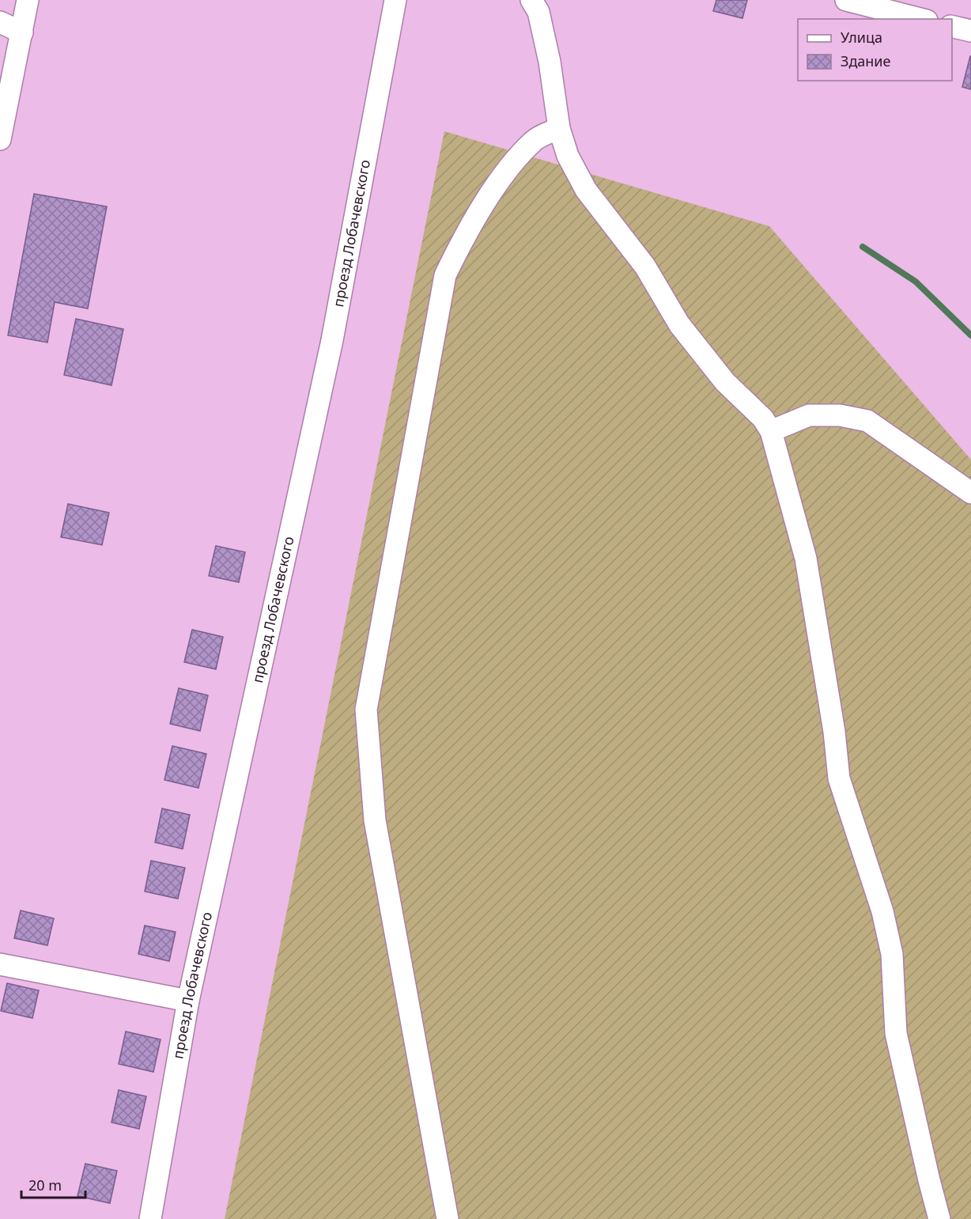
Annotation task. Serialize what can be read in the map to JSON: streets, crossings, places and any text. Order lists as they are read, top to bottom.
{
  "streets": {
    "street": ["проезд Лобачевского"]
  },
  "legend": ["Улица", "Здание"],
  "scale_bar": "20 m"
}
